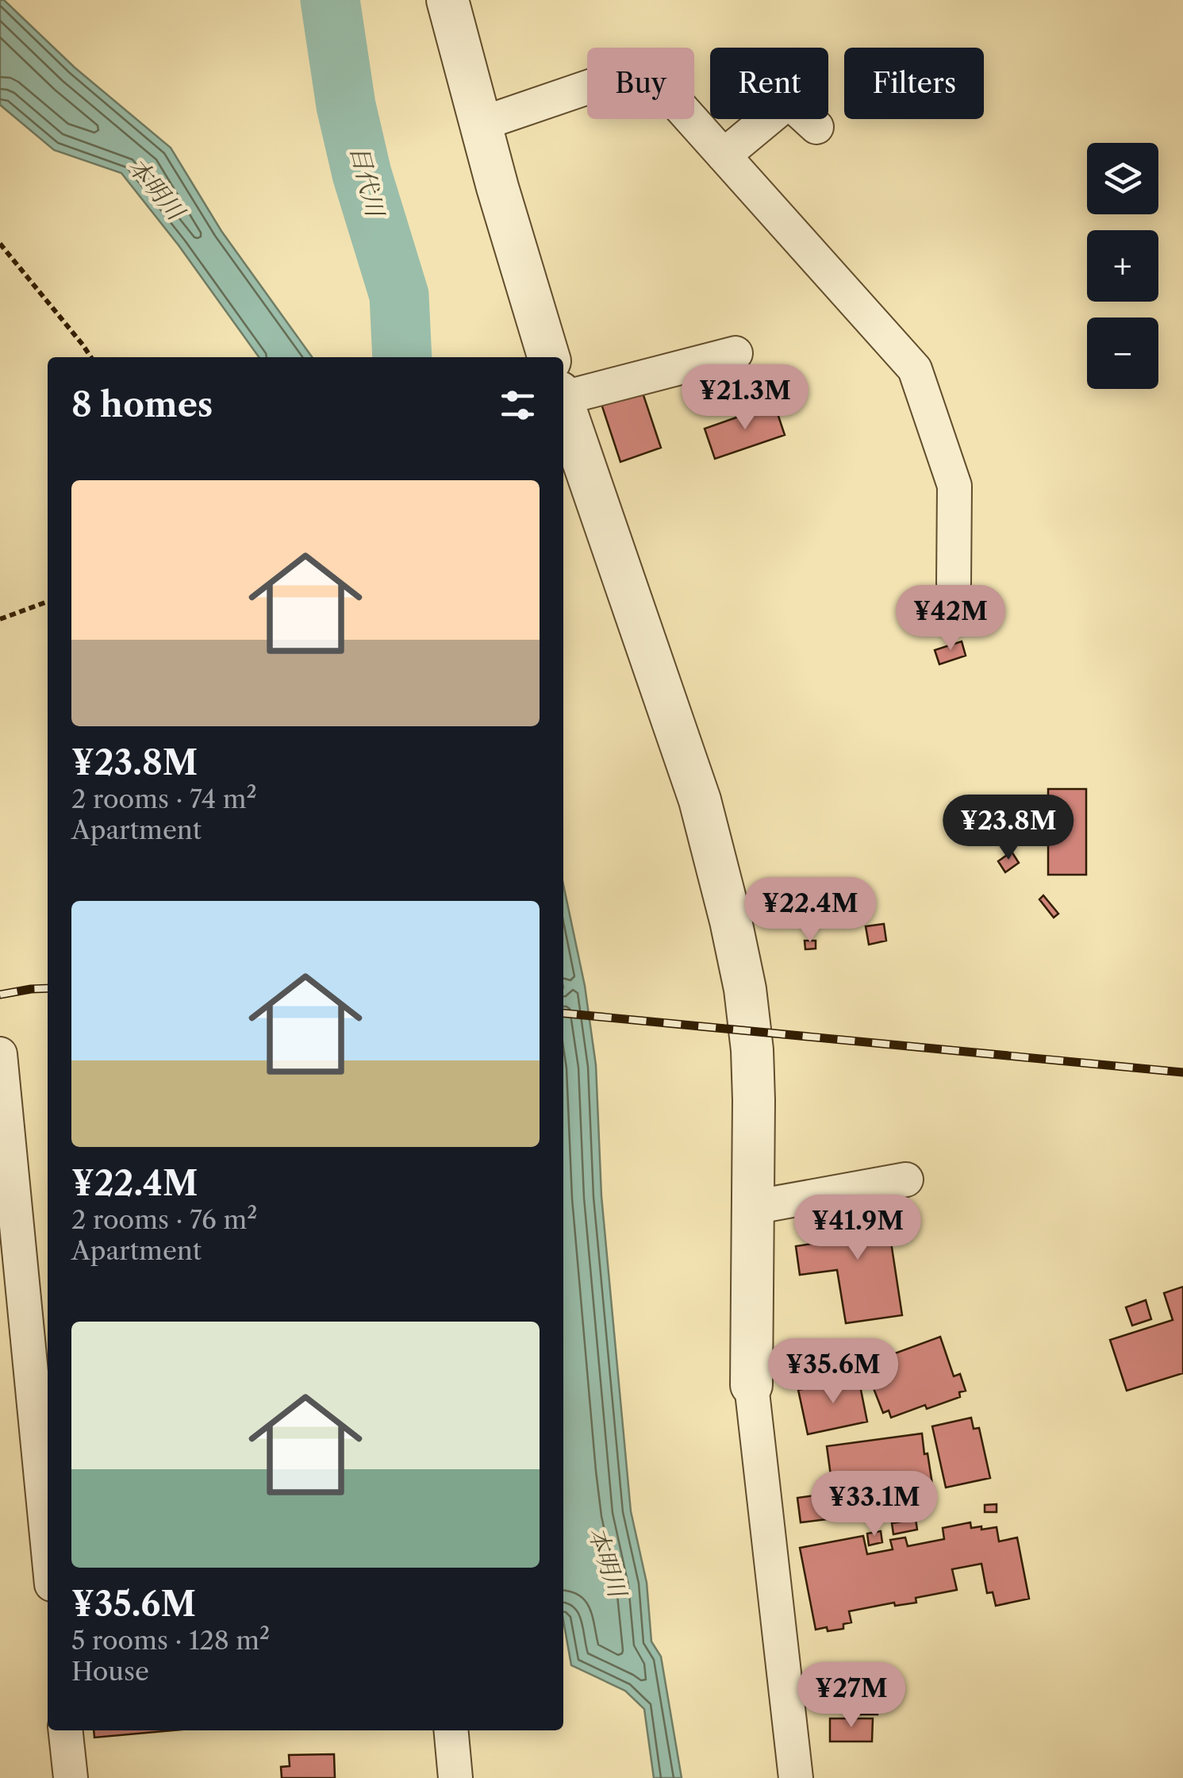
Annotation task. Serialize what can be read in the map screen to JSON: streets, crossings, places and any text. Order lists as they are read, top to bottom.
{
  "water": ["目代川", "本明川"],
  "page": {
    "chip": ["Buy", "Rent", "Filters"],
    "map_buttons": ["+", "−"],
    "heading": "8 homes",
    "price": [
      "¥21.3M",
      "¥42M",
      "¥23.8M",
      "¥22.4M",
      "¥41.9M",
      "¥35.6M",
      "¥33.1M",
      "¥27M"
    ],
    "list": [
      {
        "name": "¥23.8M",
        "note": "2 rooms · 74 m² · Apartment"
      },
      {
        "name": "¥22.4M",
        "note": "2 rooms · 76 m² · Apartment"
      },
      {
        "name": "¥35.6M",
        "note": "5 rooms · 128 m² · House"
      }
    ]
  }
}
